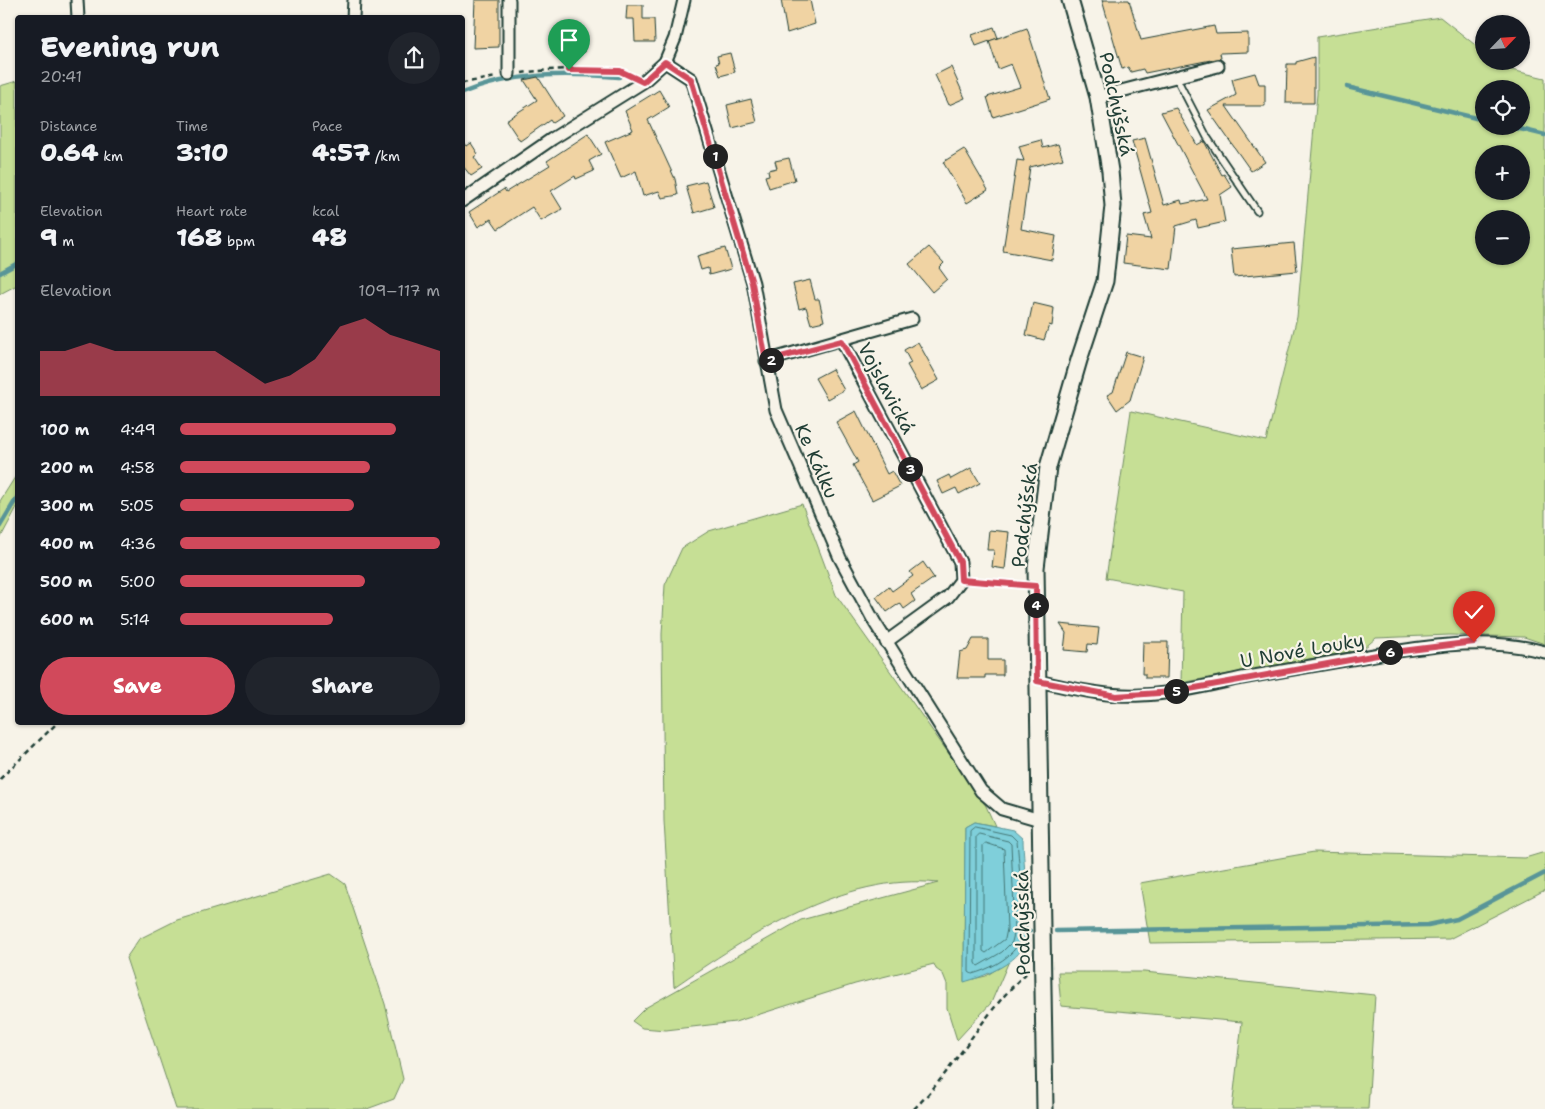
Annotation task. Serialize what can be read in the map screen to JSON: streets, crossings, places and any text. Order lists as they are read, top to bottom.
{
  "streets": {
    "street": [
      "Podchýšská",
      "Vojslavická",
      "Ke Kálku",
      "U Nové Louky"
    ]
  },
  "crossings": [
    ["Podchýšská", "Ke Kálku"],
    ["Podchýšská", "U Nové Louky"],
    ["Vojslavická", "Ke Kálku"]
  ],
  "north": "top right",
  "page": {
    "map_buttons": ["+", "−"],
    "heading": ["Evening run", "20:41"],
    "stats": [
      ["Distance", "0.64 km"],
      ["Time", "3:10"],
      ["Pace", "4:57 /km"],
      ["Elevation", "9 m"],
      ["Heart rate", "168 bpm"],
      ["kcal", "48"]
    ],
    "pins": [
      "1",
      "2",
      "3",
      "4",
      "6",
      "5"
    ],
    "chart": ["Elevation", "109–117 m"],
    "list": [
      {
        "name": "100 m",
        "note": "4:49"
      },
      {
        "name": "200 m",
        "note": "4:58"
      },
      {
        "name": "300 m",
        "note": "5:05"
      },
      {
        "name": "400 m",
        "note": "4:36"
      },
      {
        "name": "500 m",
        "note": "5:00"
      },
      {
        "name": "600 m",
        "note": "5:14"
      }
    ],
    "buttons": ["Save", "Share"]
  }
}
